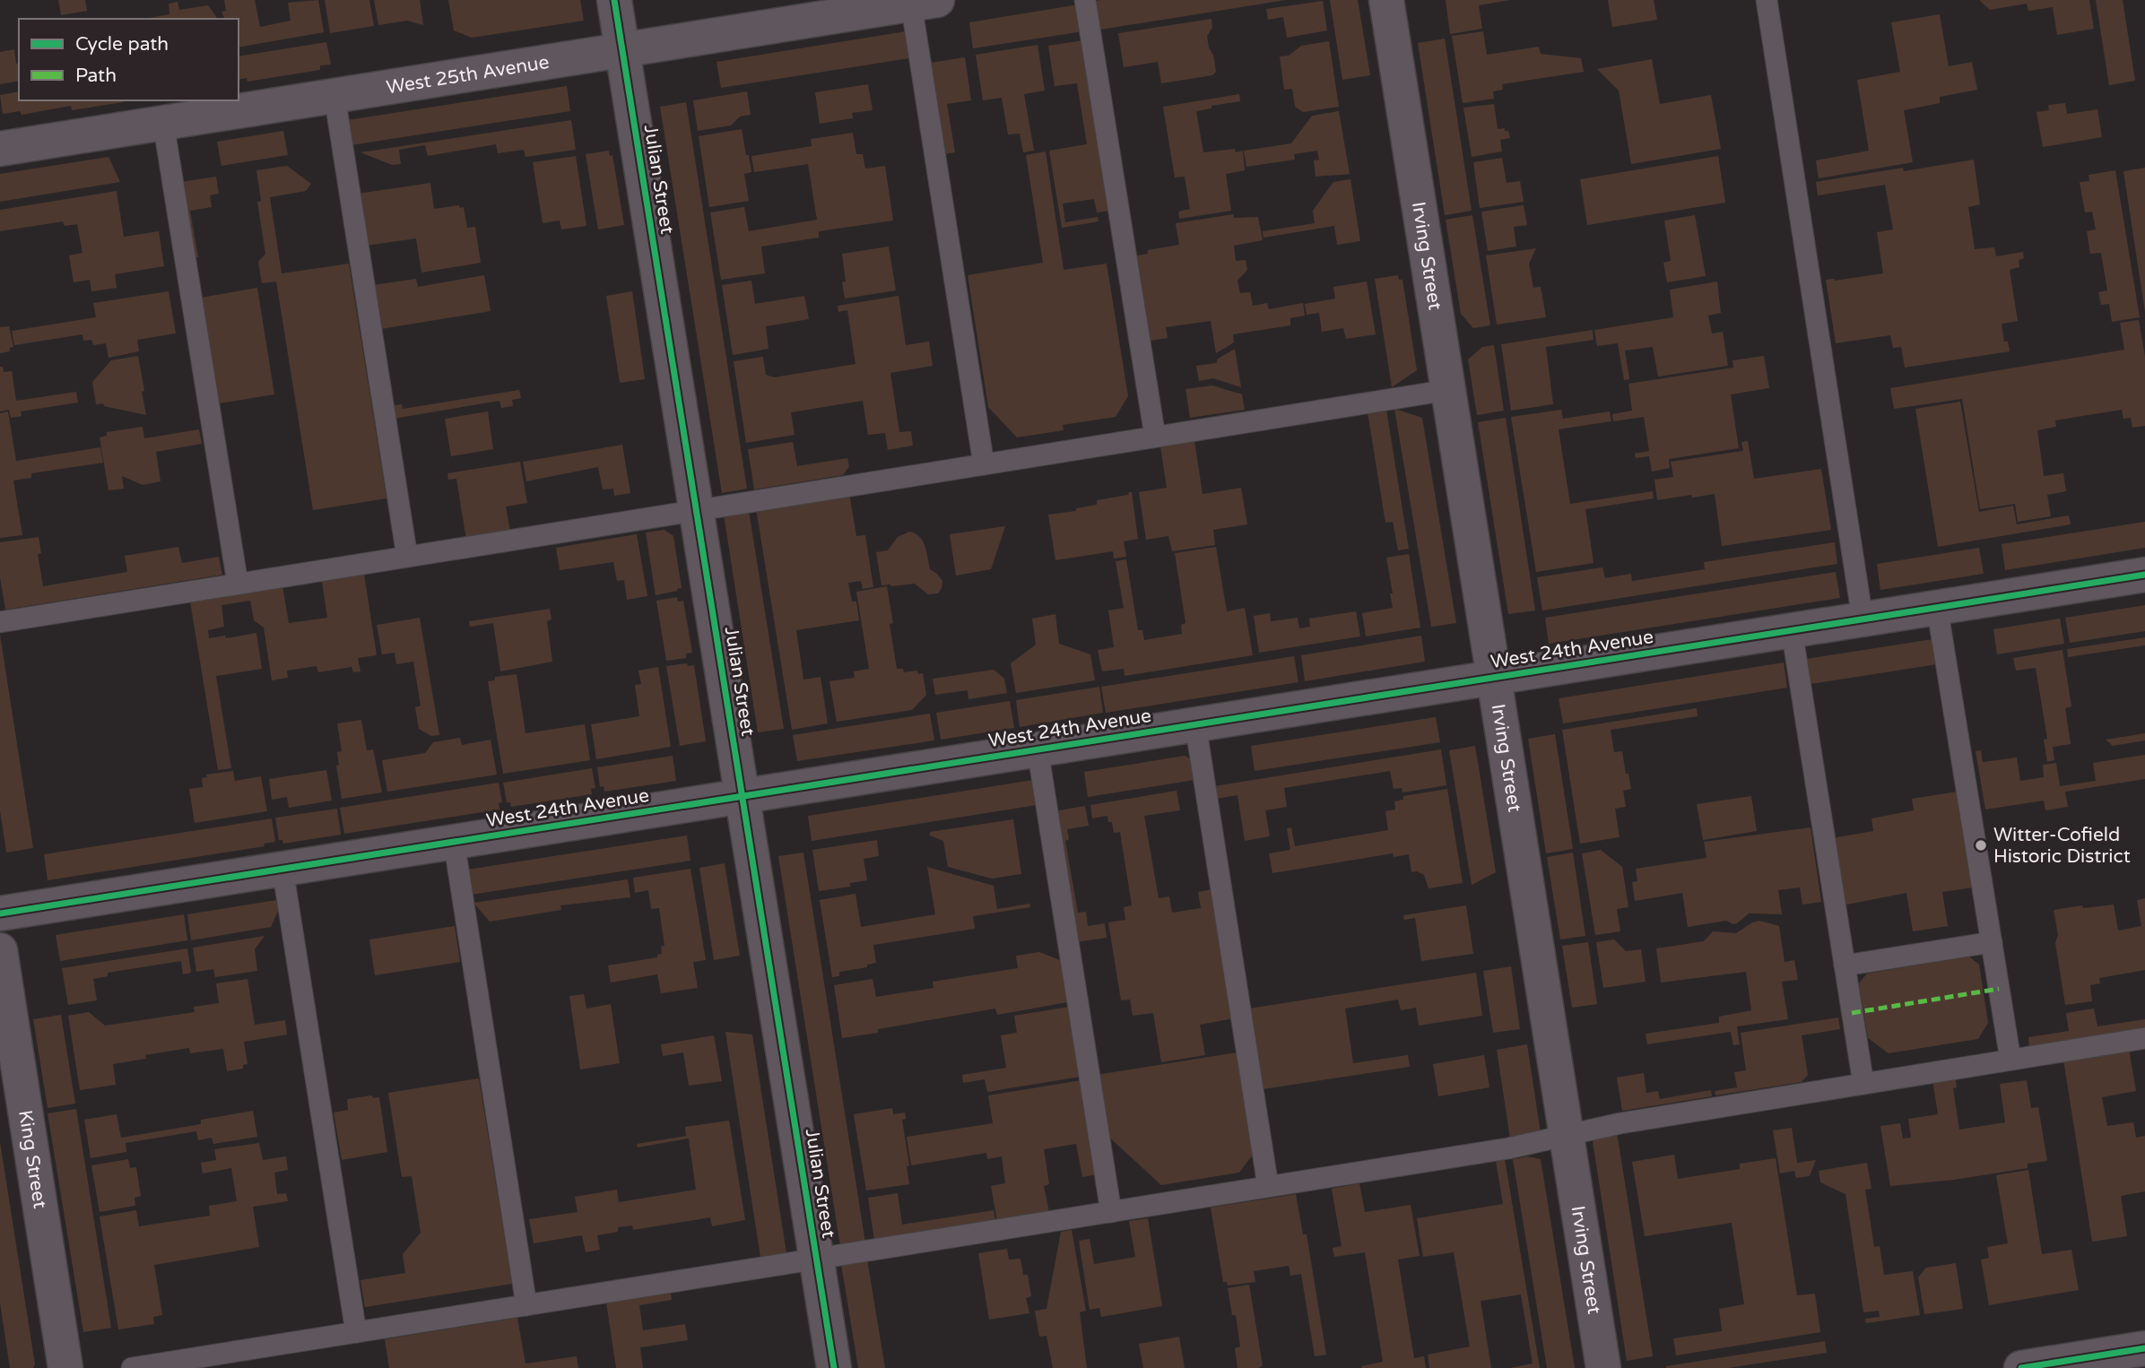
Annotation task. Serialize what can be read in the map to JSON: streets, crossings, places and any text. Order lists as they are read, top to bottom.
{
  "streets": {
    "street": [
      "West 25th Avenue",
      "Julian Street",
      "Irving Street",
      "West 24th Avenue",
      "King Street"
    ]
  },
  "crossings": [
    ["West 25th Avenue", "Julian Street"],
    ["Julian Street", "West 24th Avenue"],
    ["Irving Street", "West 24th Avenue"]
  ],
  "places": ["Witter-Cofield Historic District"],
  "legend": ["Cycle path", "Path"]
}
